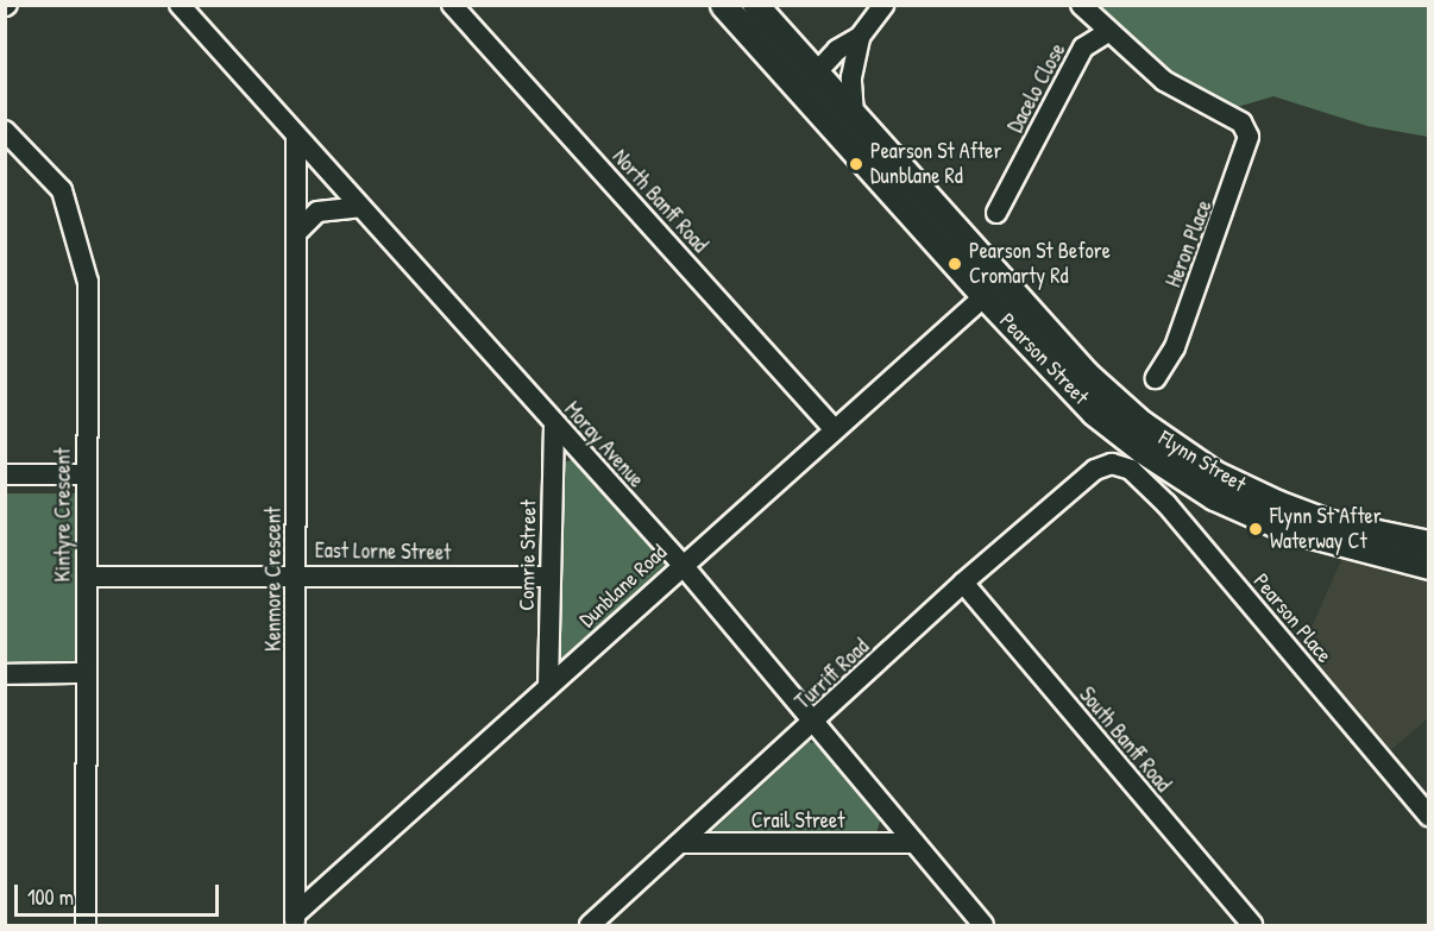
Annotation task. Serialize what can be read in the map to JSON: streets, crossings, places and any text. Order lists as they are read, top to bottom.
{
  "streets": {
    "main road": ["Pearson Street", "Flynn Street"],
    "street": [
      "Dacelo Close",
      "North Banff Road",
      "Heron Place",
      "Moray Avenue",
      "Kintyre Crescent",
      "East Lorne Street",
      "Comrie Street",
      "Kenmore Crescent",
      "Dunblane Road",
      "Pearson Place",
      "Turriff Road",
      "South Banff Road",
      "Crail Street"
    ]
  },
  "crossings": [
    ["Dacelo Close", "Heron Place"],
    ["North Banff Road", "Dunblane Road"],
    ["Pearson Street", "Flynn Street"],
    ["Pearson Street", "Dunblane Road"],
    ["Moray Avenue", "Comrie Street"],
    ["Moray Avenue", "Kenmore Crescent"],
    ["Moray Avenue", "Dunblane Road"],
    ["Moray Avenue", "Turriff Road"],
    ["Moray Avenue", "Crail Street"],
    ["Kintyre Crescent", "East Lorne Street"],
    ["East Lorne Street", "Comrie Street"],
    ["East Lorne Street", "Kenmore Crescent"],
    ["Comrie Street", "Dunblane Road"],
    ["Kenmore Crescent", "Dunblane Road"],
    ["Pearson Place", "Turriff Road"],
    ["Turriff Road", "South Banff Road"],
    ["Turriff Road", "Crail Street"]
  ],
  "places": ["Pearson St After Dunblane Rd", "Pearson St Before Cromarty Rd", "Flynn St After Waterway Ct"],
  "scale_bar": "100 m"
}
